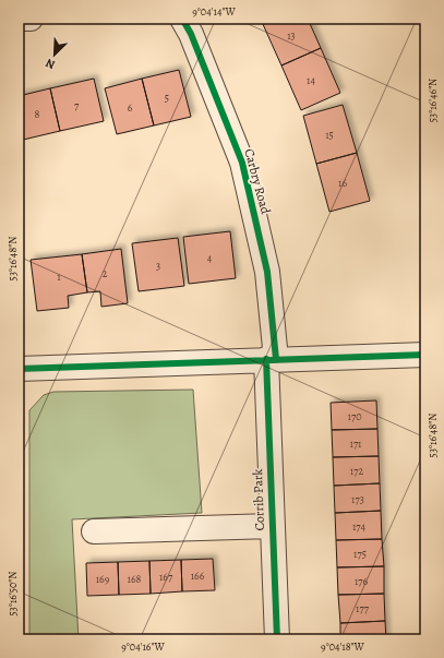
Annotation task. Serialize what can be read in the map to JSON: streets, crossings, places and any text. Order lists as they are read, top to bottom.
{
  "streets": {
    "street": ["Carbry Road", "Corrib Park"]
  },
  "crossings": [
    ["Carbry Road", "Corrib Park"]
  ],
  "house_numbers": [
    "13",
    "14",
    "5",
    "7",
    "6",
    "8",
    "15",
    "16",
    "4",
    "3",
    "2",
    "1",
    "170",
    "171",
    "172",
    "173",
    "174",
    "175",
    "166",
    "167",
    "169",
    "168",
    "176",
    "177"
  ],
  "north": "bottom left",
  "coordinates": [
    "9°04'14\"W",
    "53°16'46\"N",
    "53°16'48\"N",
    "53°16'50\"N",
    "9°04'16\"W",
    "9°04'18\"W"
  ]
}
